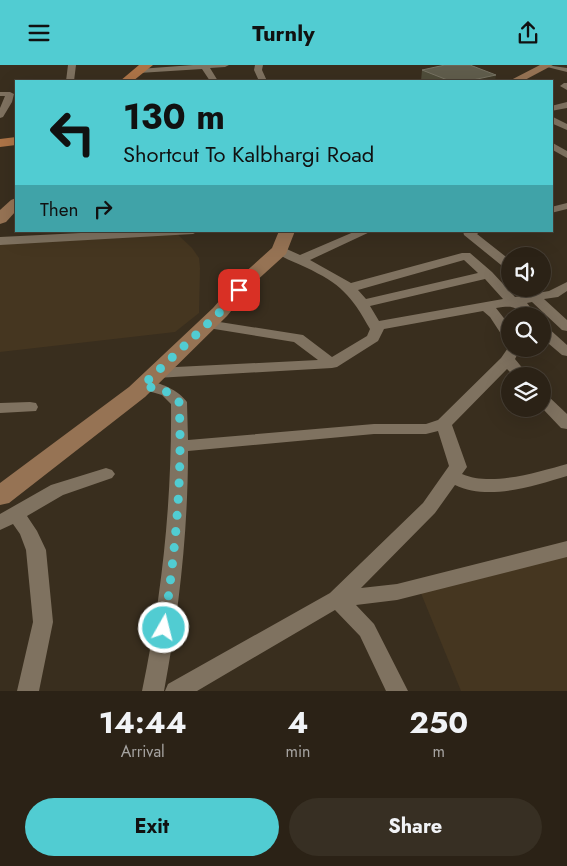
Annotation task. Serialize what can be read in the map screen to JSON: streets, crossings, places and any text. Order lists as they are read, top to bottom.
{
  "page": {
    "header": "Turnly",
    "turn": ["130 m", "Shortcut To Kalbhargi Road"],
    "then": "Then",
    "eta": [
      "14:44",
      "Arrival",
      "4",
      "min",
      "250",
      "m"
    ],
    "buttons": ["Exit", "Share"]
  }
}
